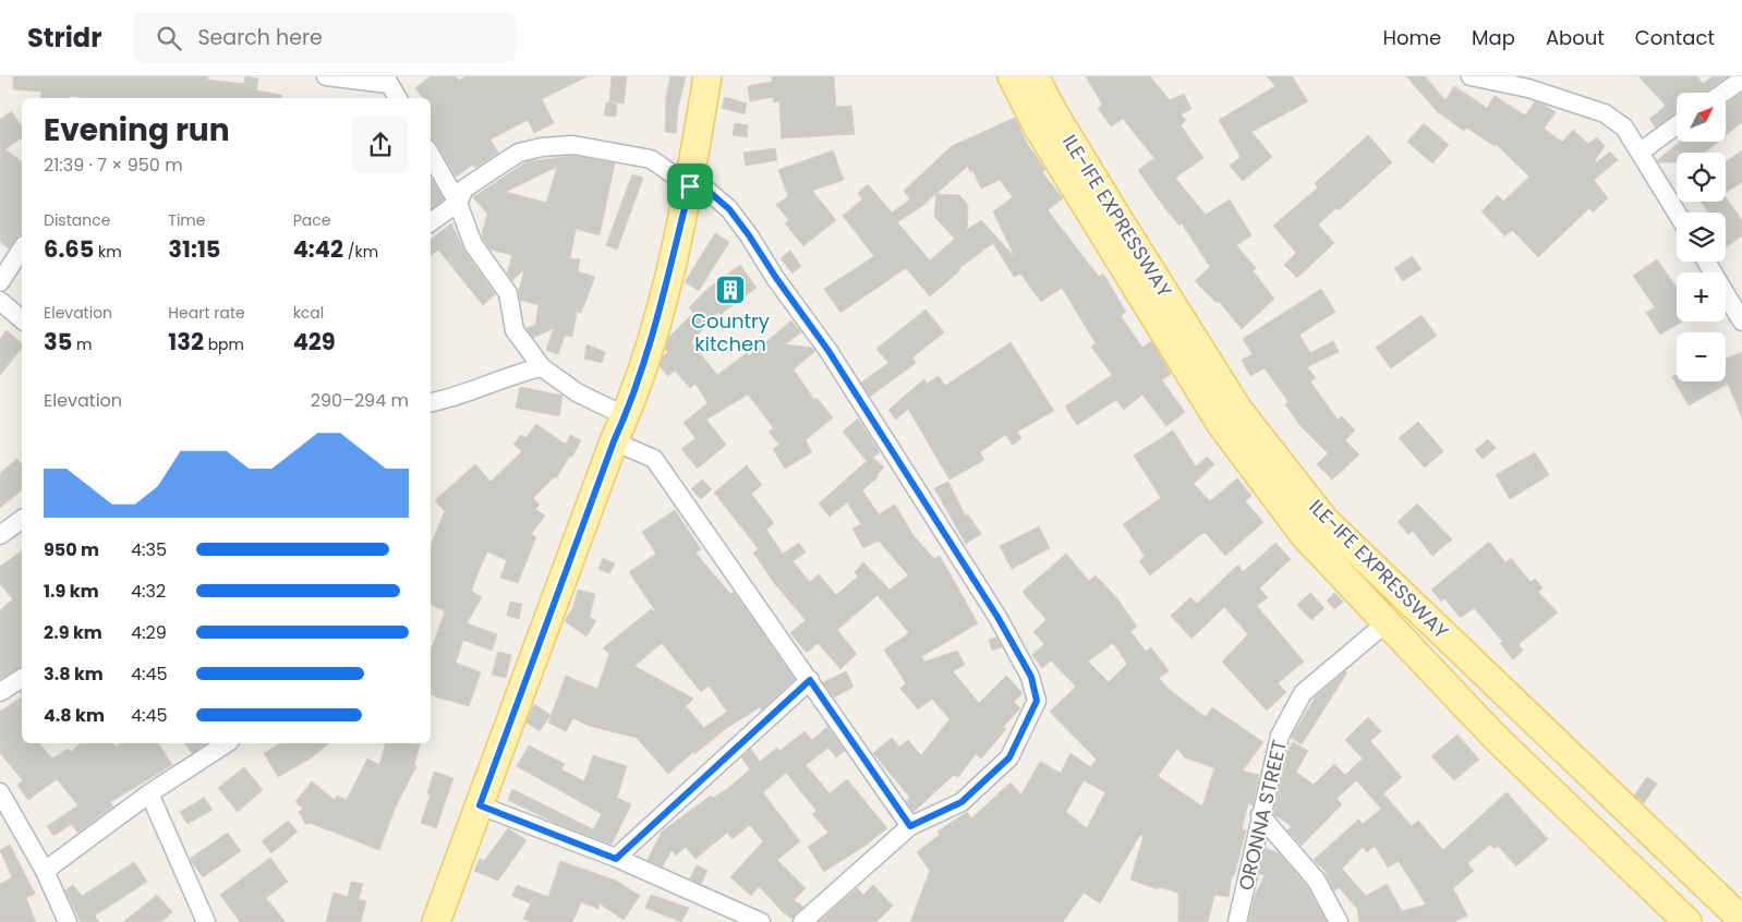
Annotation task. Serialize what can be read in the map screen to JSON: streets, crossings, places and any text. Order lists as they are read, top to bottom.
{
  "streets": {
    "main road": ["ILE-IFE EXPRESSWAY"],
    "street": ["ORONNA STREET"]
  },
  "crossings": [
    ["ILE-IFE EXPRESSWAY", "ORONNA STREET"]
  ],
  "places": {
    "building": ["Country kitchen"]
  },
  "north": "top right",
  "page": {
    "header": "Stridr",
    "search": "Search here",
    "nav": [
      "Home",
      "Map",
      "About",
      "Contact"
    ],
    "map_buttons": ["+", "−"],
    "heading": ["Evening run", "21:39 · 7 × 950 m"],
    "stats": [
      ["Distance", "6.65 km"],
      ["Time", "31:15"],
      ["Pace", "4:42 /km"],
      ["Elevation", "35 m"],
      ["Heart rate", "132 bpm"],
      ["kcal", "429"]
    ],
    "chart": ["Elevation", "290–294 m"],
    "list": [
      {
        "name": "950 m",
        "note": "4:35"
      },
      {
        "name": "1.9 km",
        "note": "4:32"
      },
      {
        "name": "2.9 km",
        "note": "4:29"
      },
      {
        "name": "3.8 km",
        "note": "4:45"
      },
      {
        "name": "4.8 km",
        "note": "4:45"
      }
    ]
  }
}
